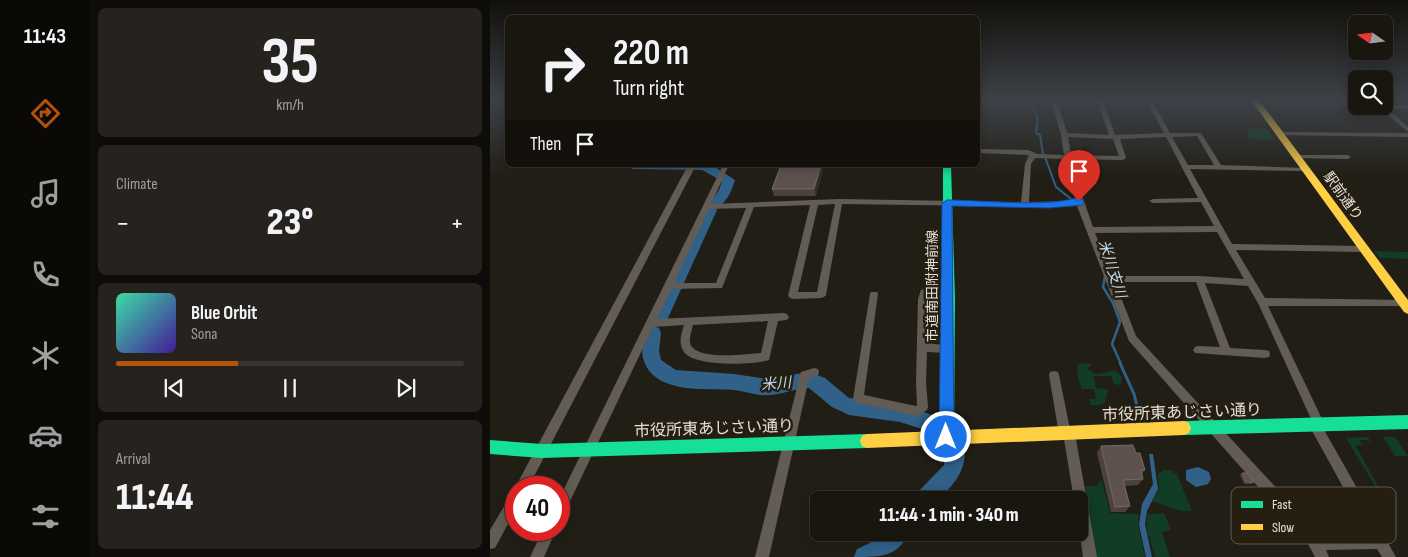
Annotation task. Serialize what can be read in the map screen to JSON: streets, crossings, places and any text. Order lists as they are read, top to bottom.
{
  "streets": {
    "street": ["駅前通り", "市道南田附神前線", "市役所東あじさい通り"]
  },
  "crossings": [
    ["市道南田附神前線", "市役所東あじさい通り"]
  ],
  "water": ["米川支川", "米川"],
  "legend": ["Fast", "Slow"],
  "north": "left",
  "page": {
    "tabs": "11:43",
    "tile": [
      ["35", "km/h"],
      "Climate",
      ["Arrival", "11:44"]
    ],
    "turn": ["220 m", "Turn right"],
    "then": "Then",
    "heat": ["−", "23°", "+"],
    "song": ["Blue Orbit", "Sona"],
    "limit": "40",
    "trip": "11:44 · 1 min · 340 m"
  }
}
